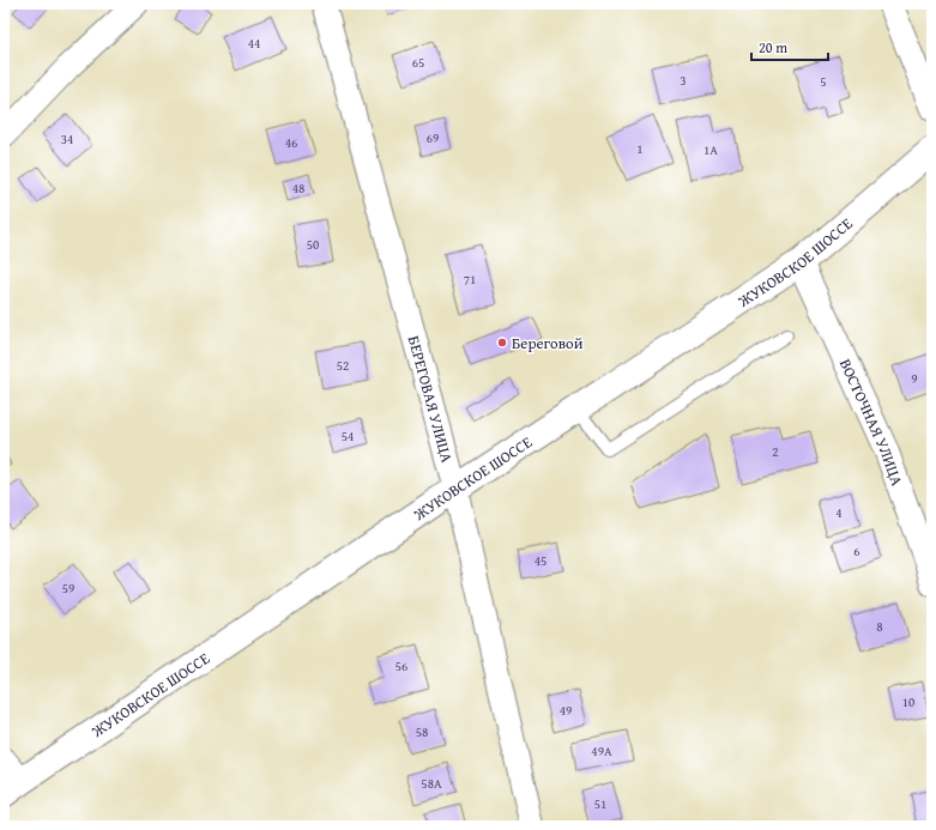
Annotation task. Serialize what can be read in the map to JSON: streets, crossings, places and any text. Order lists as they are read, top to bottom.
{
  "streets": {
    "main road": ["ЖУКОВСКОЕ ШОССЕ"],
    "street": ["БЕРЕГОВАЯ УЛИЦА", "ВОСТОЧНАЯ УЛИЦА"]
  },
  "crossings": [
    ["ЖУКОВСКОЕ ШОССЕ", "БЕРЕГОВАЯ УЛИЦА"],
    ["ЖУКОВСКОЕ ШОССЕ", "ВОСТОЧНАЯ УЛИЦА"]
  ],
  "places": ["Береговой"],
  "house_numbers": [
    "44",
    "65",
    "3",
    "5",
    "69",
    "34",
    "46",
    "1",
    "1А",
    "48",
    "50",
    "71",
    "52",
    "9",
    "54",
    "2",
    "4",
    "6",
    "45",
    "59",
    "8",
    "56",
    "10",
    "49",
    "58",
    "49А",
    "58А",
    "51"
  ],
  "scale_bar": "20 m"
}
